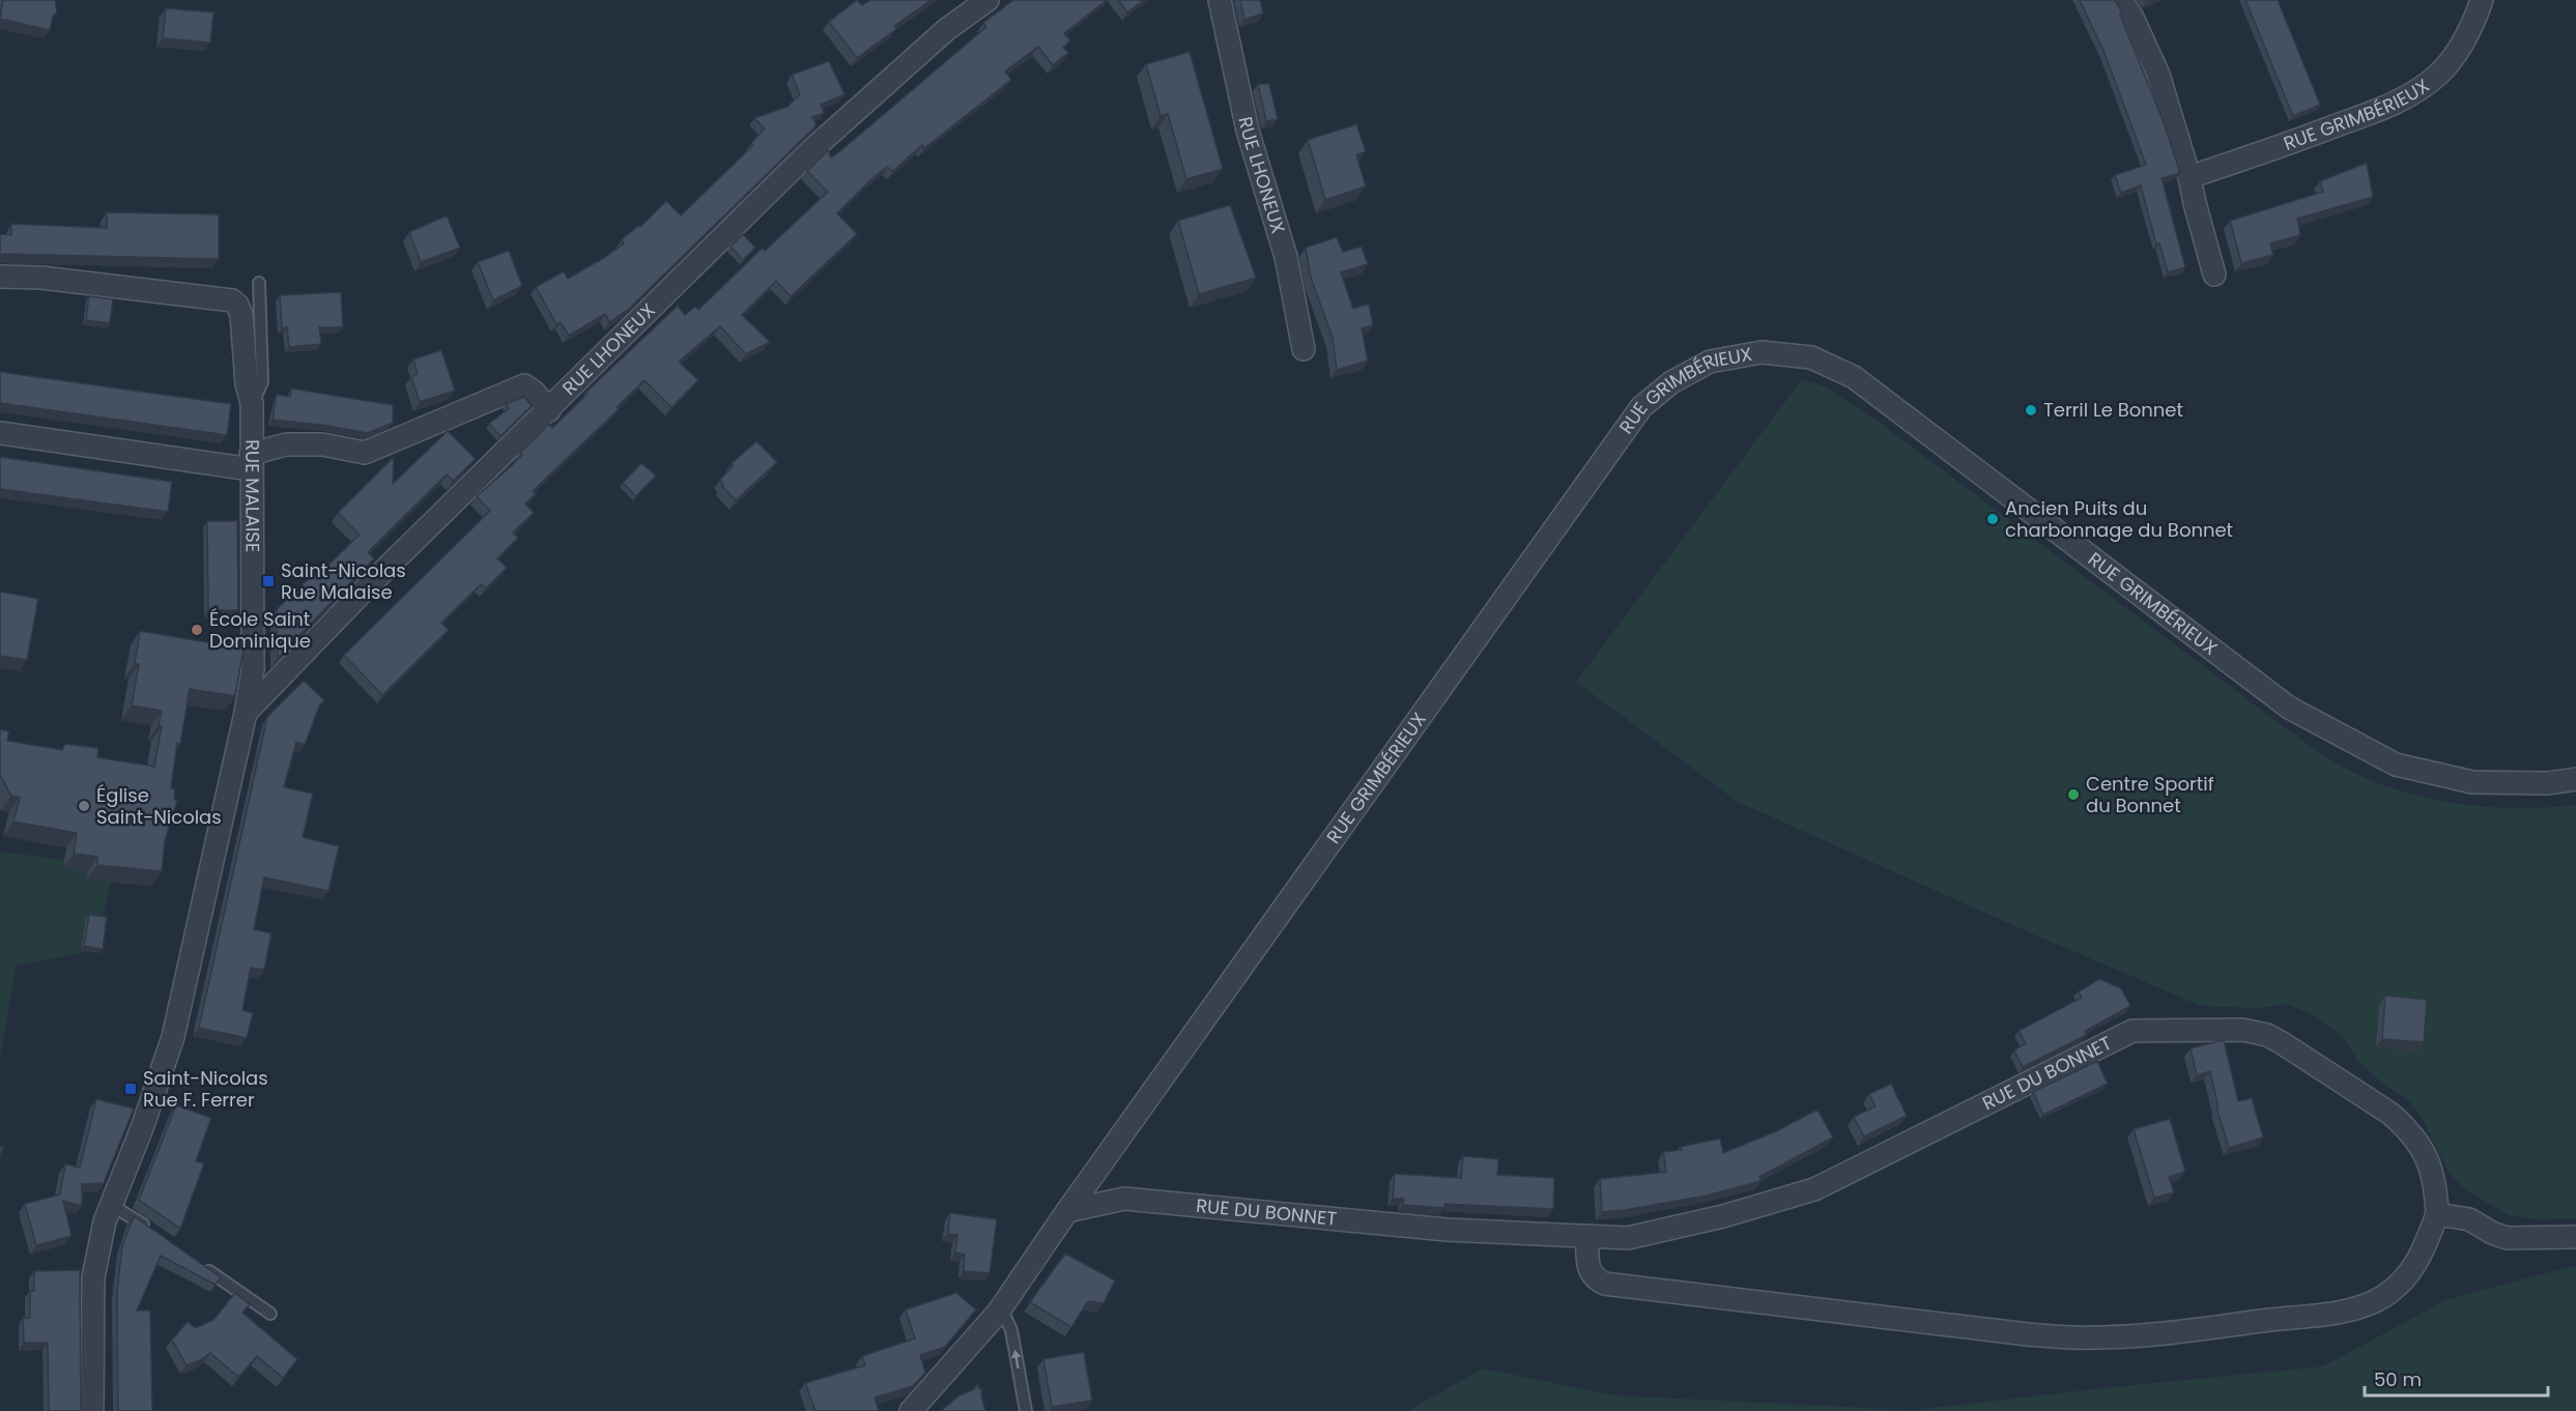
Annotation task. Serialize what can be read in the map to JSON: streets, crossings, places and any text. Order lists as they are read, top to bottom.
{
  "streets": {
    "street": [
      "RUE GRIMBÉRIEUX",
      "RUE LHONEUX",
      "RUE MALAISE",
      "RUE DU BONNET"
    ]
  },
  "crossings": [
    ["RUE GRIMBÉRIEUX", "RUE DU BONNET"],
    ["RUE LHONEUX", "RUE MALAISE"]
  ],
  "places": {
    "other": [
      "Terril Le Bonnet",
      "Ancien Puits du charbonnage du Bonnet",
      "École Saint Dominique",
      "Centre Sportif du Bonnet",
      "Église Saint-Nicolas"
    ],
    "transit": ["Saint-Nicolas Rue Malaise", "Saint-Nicolas Rue F. Ferrer"]
  },
  "scale_bar": "50 m"
}
